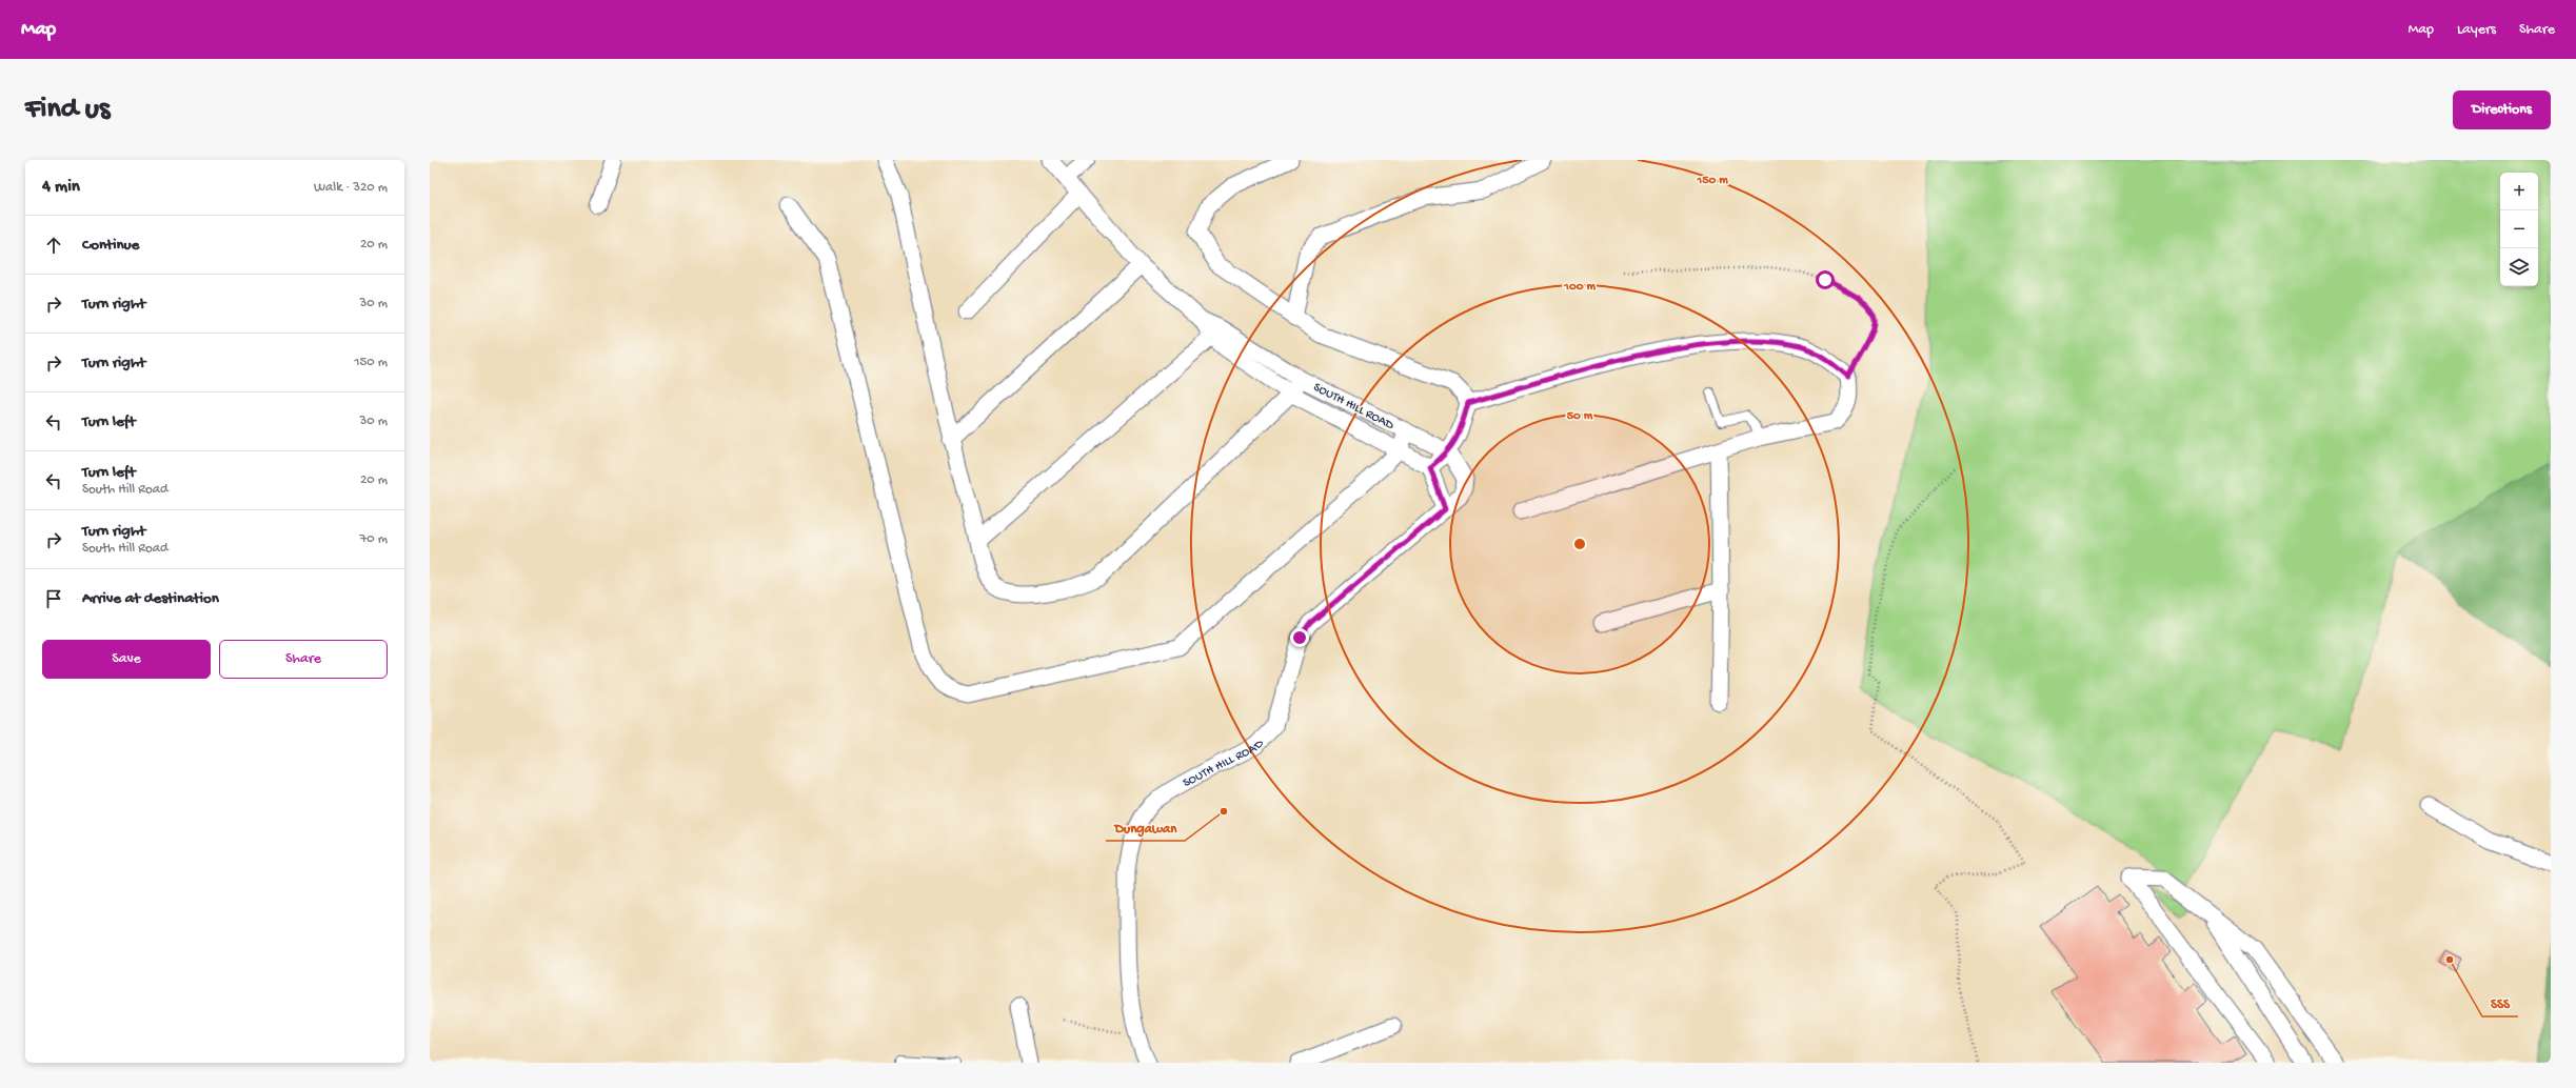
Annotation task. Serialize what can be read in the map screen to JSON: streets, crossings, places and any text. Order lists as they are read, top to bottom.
{
  "streets": {
    "street": ["SOUTH HILL ROAD"]
  },
  "places": ["Dungawan", "SSS"],
  "page": {
    "header": "Map",
    "nav": ["Map", "Layers", "Share"],
    "buttons": [
      "Directions",
      ["Save", "Share"]
    ],
    "title": "Find us",
    "heading": ["4 min", "Walk · 320 m"],
    "map_buttons": ["+", "−"],
    "list": [
      ["Continue", "20 m"],
      ["Turn right", "30 m"],
      ["Turn right", "150 m"],
      ["Turn left", "30 m"],
      ["Turn left", "South Hill Road", "20 m"],
      ["Turn right", "South Hill Road", "70 m"],
      "Arrive at destination"
    ]
  },
  "rings": ["150 m", "100 m", "50 m"]
}
